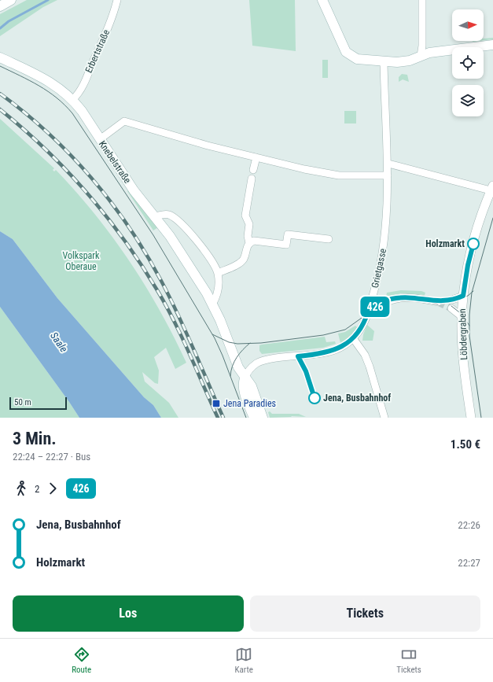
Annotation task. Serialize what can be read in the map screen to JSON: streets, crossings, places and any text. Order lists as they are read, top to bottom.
{
  "streets": {
    "main road": ["Knebelstraße"],
    "street": ["Erbertstraße", "Grietgasse", "Löbdergraben"]
  },
  "crossings": [
    ["Erbertstraße", "Knebelstraße"],
    ["Knebelstraße", "Grietgasse"]
  ],
  "water": ["Saale"],
  "parks": ["Volkspark Oberaue"],
  "places": {
    "other": ["Holzmarkt", "Jena, Busbahnhof"],
    "transit": ["Jena Paradies"]
  },
  "lines": ["bus line 426"],
  "scale_bar": "50 m",
  "north": "right",
  "page": {
    "on_map": "426",
    "scale": "50 m",
    "heading": ["3 Min.", "22:24 – 22:27 · Bus", "1.50 €"],
    "legs": ["2", "426"],
    "list": [
      {
        "name": "Jena, Busbahnhof",
        "value": "22:26"
      },
      {
        "name": "Holzmarkt",
        "value": "22:27"
      }
    ],
    "buttons": ["Los", "Tickets"],
    "tabs": ["Route", "Karte", "Tickets"]
  }
}
